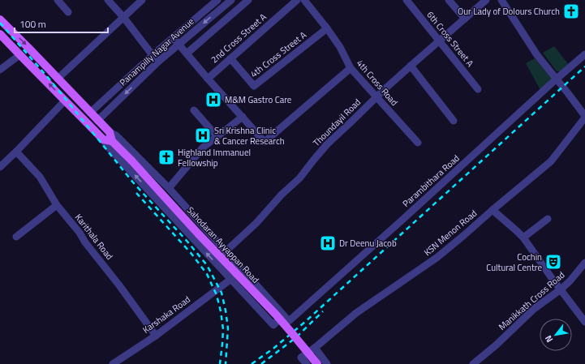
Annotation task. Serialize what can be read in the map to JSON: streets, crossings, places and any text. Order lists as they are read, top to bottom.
{
  "streets": {
    "main road": ["Sahodaran Ayyappan Road"],
    "street": [
      "2nd Cross Street A",
      "6th Cross Street A",
      "Panampilly Nagar Avenue",
      "4th Cross Street A",
      "4th Cross Road",
      "Thoundayil Road",
      "Parambithara Road",
      "KSN Menon Road",
      "Karithala Road",
      "Manikkath Cross Road",
      "Karshaka Road"
    ]
  },
  "crossings": [
    ["2nd Cross Street A", "4th Cross Street A"],
    ["6th Cross Street A", "Thoundayil Road"],
    ["4th Cross Street A", "4th Cross Road"],
    ["4th Cross Road", "Thoundayil Road"],
    ["Karithala Road", "Karshaka Road"]
  ],
  "places": {
    "church": ["Our Lady of Dolours Church", "Highland Immanuel Fellowship"],
    "hospital": ["M&M Gastro Care", "Sri Krishna Clinic & Cancer Research", "Dr Deenu Jacob"],
    "theatre": ["Cochin Cultural Centre"]
  },
  "scale_bar": "100 m",
  "north": "bottom left"
}
